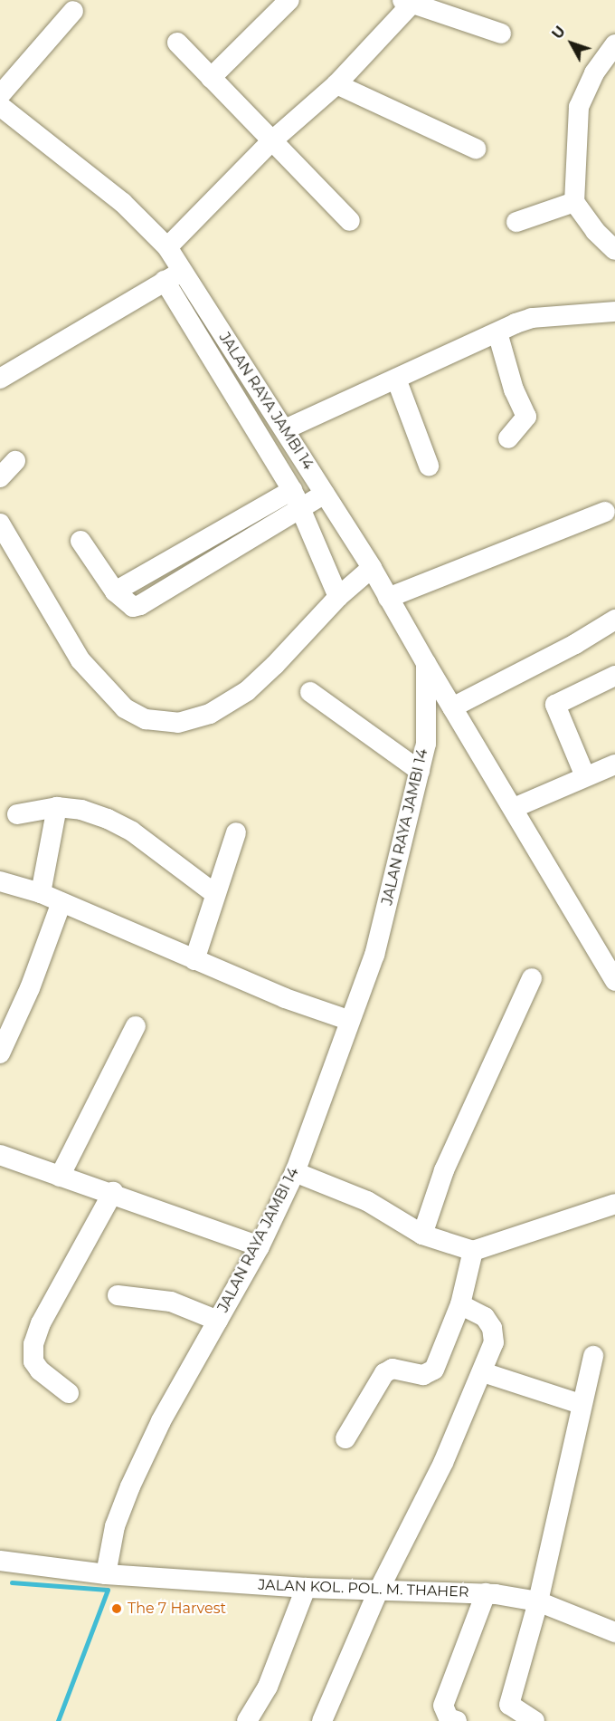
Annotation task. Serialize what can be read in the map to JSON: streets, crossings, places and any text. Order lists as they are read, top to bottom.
{
  "streets": {
    "street": ["JALAN RAYA JAMBI 14", "JALAN KOL. POL. M. THAHER"]
  },
  "crossings": [
    ["JALAN RAYA JAMBI 14", "JALAN KOL. POL. M. THAHER"]
  ],
  "places": ["The 7 Harvest"],
  "north": "top left"
}
